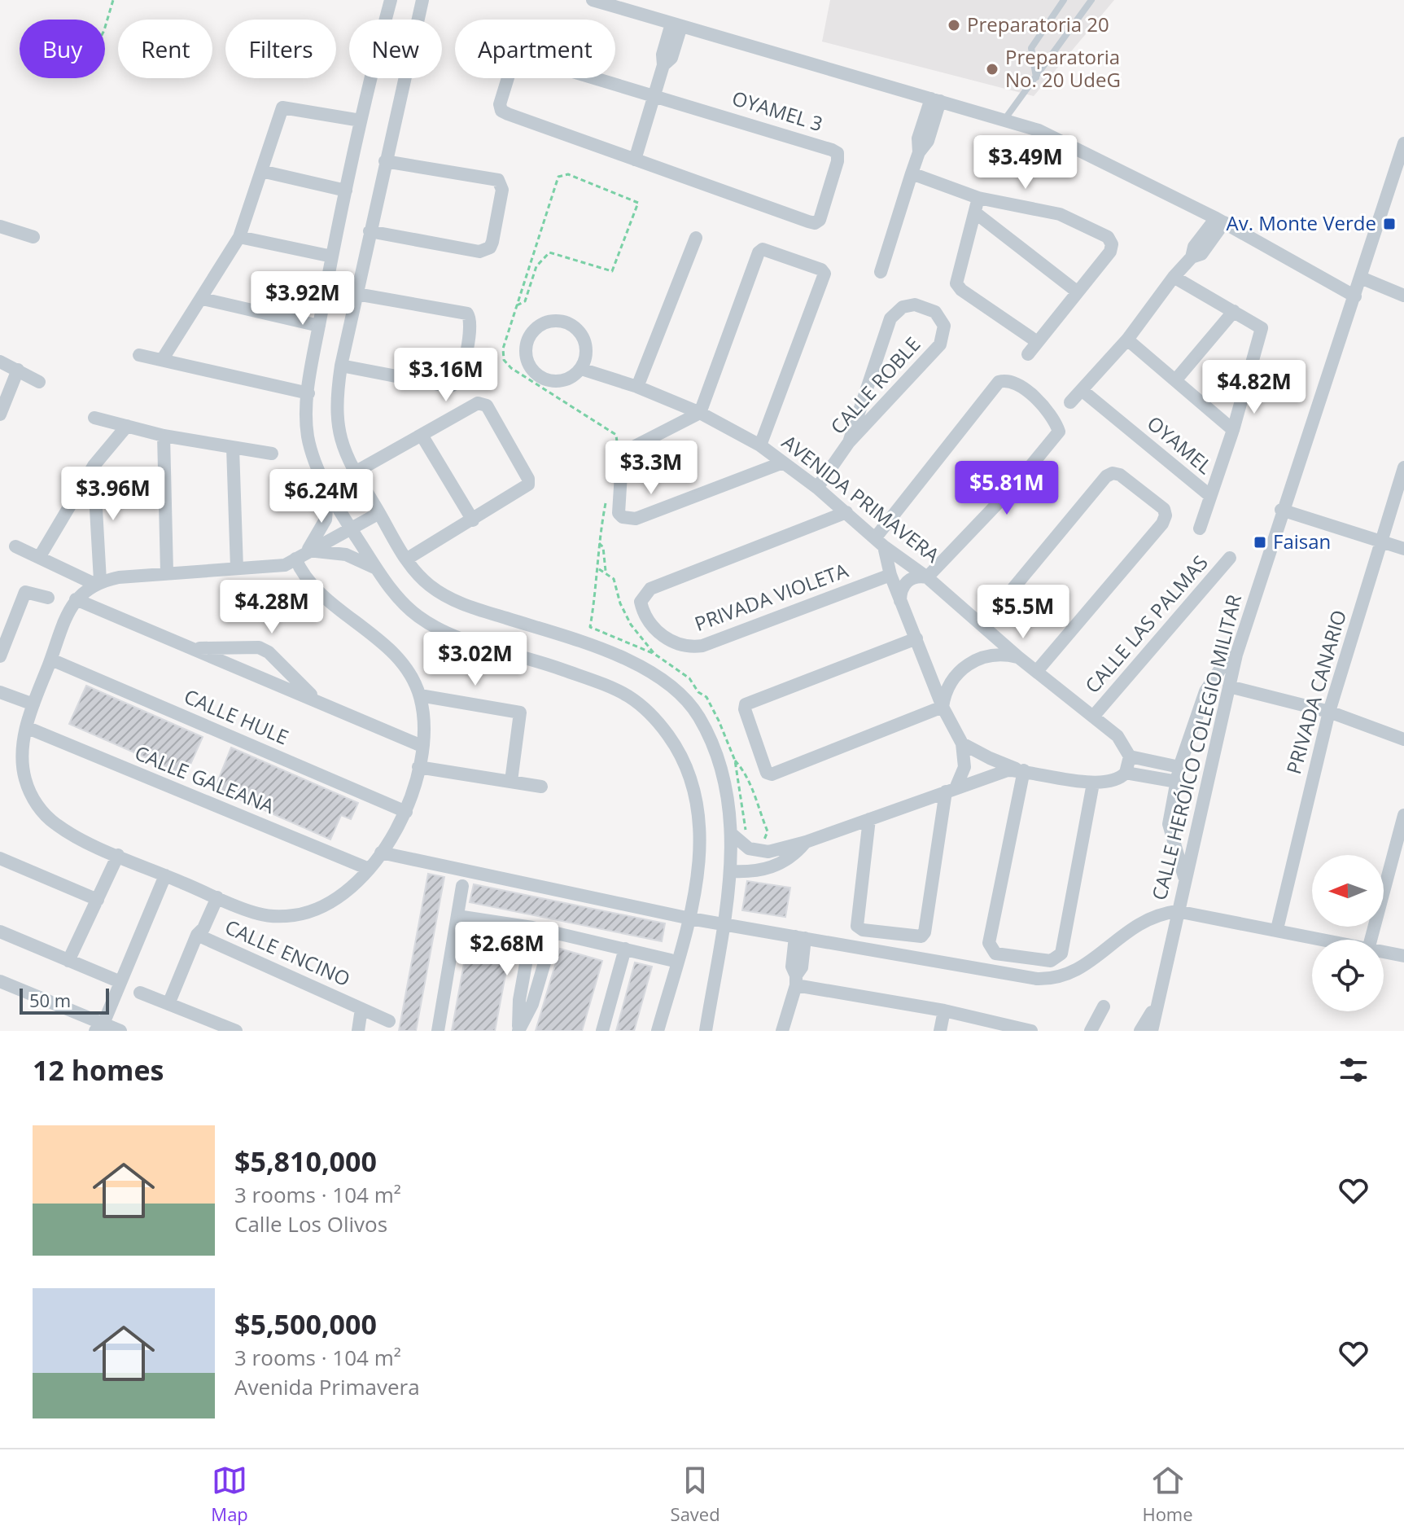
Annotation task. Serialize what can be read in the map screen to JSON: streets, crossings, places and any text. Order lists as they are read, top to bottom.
{
  "streets": {
    "street": [
      "OYAMEL 3",
      "CALLE ROBLE",
      "OYAMEL",
      "AVENIDA PRIMAVERA",
      "PRIVADA VIOLETA",
      "CALLE LAS PALMAS",
      "PRIVADA CANARIO",
      "CALLE HULE",
      "CALLE HERÓICO COLEGIO MILITAR",
      "CALLE GALEANA",
      "CALLE ENCINO"
    ]
  },
  "crossings": [
    ["CALLE ROBLE", "AVENIDA PRIMAVERA"],
    ["AVENIDA PRIMAVERA", "PRIVADA VIOLETA"],
    ["AVENIDA PRIMAVERA", "CALLE LAS PALMAS"]
  ],
  "places": {
    "other": ["Preparatoria 20", "Preparatoria No. 20 UdeG"],
    "transit": ["Av. Monte Verde", "Faisan"]
  },
  "scale_bar": "50 m",
  "north": "left",
  "page": {
    "chip": [
      "Buy",
      "Rent",
      "Filters",
      "New",
      "Apartment"
    ],
    "price": [
      "$3.49M",
      "$3.92M",
      "$3.16M",
      "$4.82M",
      "$3.3M",
      "$5.81M",
      "$3.96M",
      "$6.24M",
      "$4.28M",
      "$5.5M",
      "$3.02M",
      "$2.68M"
    ],
    "scale": "50 m",
    "heading": "12 homes",
    "list": [
      {
        "name": "$5,810,000",
        "note": "3 rooms · 104 m² · Calle Los Olivos"
      },
      {
        "name": "$5,500,000",
        "note": "3 rooms · 104 m² · Avenida Primavera"
      }
    ],
    "tabs": ["Map", "Saved", "Home"]
  }
}
